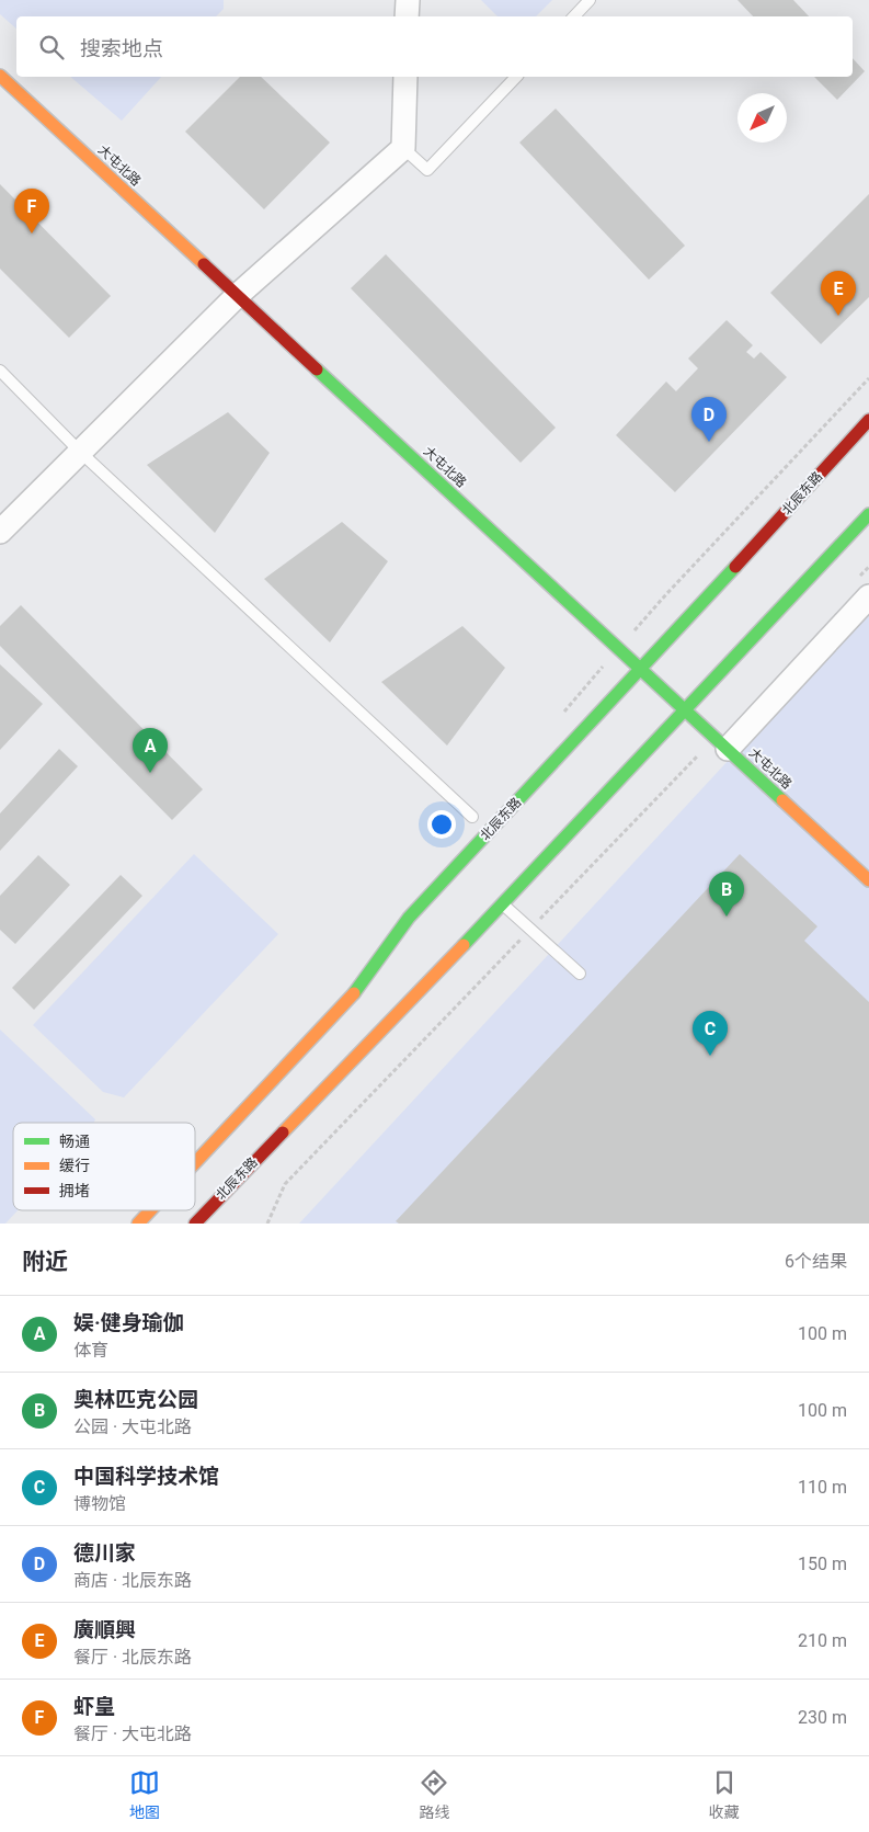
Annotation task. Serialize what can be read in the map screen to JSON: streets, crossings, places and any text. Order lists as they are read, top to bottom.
{
  "streets": {
    "main road": ["大屯北路", "北辰东路"]
  },
  "crossings": [
    ["大屯北路", "北辰东路"]
  ],
  "legend": ["畅通", "缓行", "拥堵"],
  "north": "bottom left",
  "page": {
    "search": "搜索地点",
    "pins": [
      "F",
      "E",
      "D",
      "A",
      "B",
      "C"
    ],
    "heading": ["附近", "6个结果"],
    "list": [
      {
        "mark": "A",
        "name": "娱·健身瑜伽",
        "note": "体育",
        "value": "100 m"
      },
      {
        "mark": "B",
        "name": "奥林匹克公园",
        "note": "公园 · 大屯北路",
        "value": "100 m"
      },
      {
        "mark": "C",
        "name": "中国科学技术馆",
        "note": "博物馆",
        "value": "110 m"
      },
      {
        "mark": "D",
        "name": "德川家",
        "note": "商店 · 北辰东路",
        "value": "150 m"
      },
      {
        "mark": "E",
        "name": "廣順興",
        "note": "餐厅 · 北辰东路",
        "value": "210 m"
      },
      {
        "mark": "F",
        "name": "虾皇",
        "note": "餐厅 · 大屯北路",
        "value": "230 m"
      }
    ],
    "nav": ["地图", "路线", "收藏"]
  }
}
